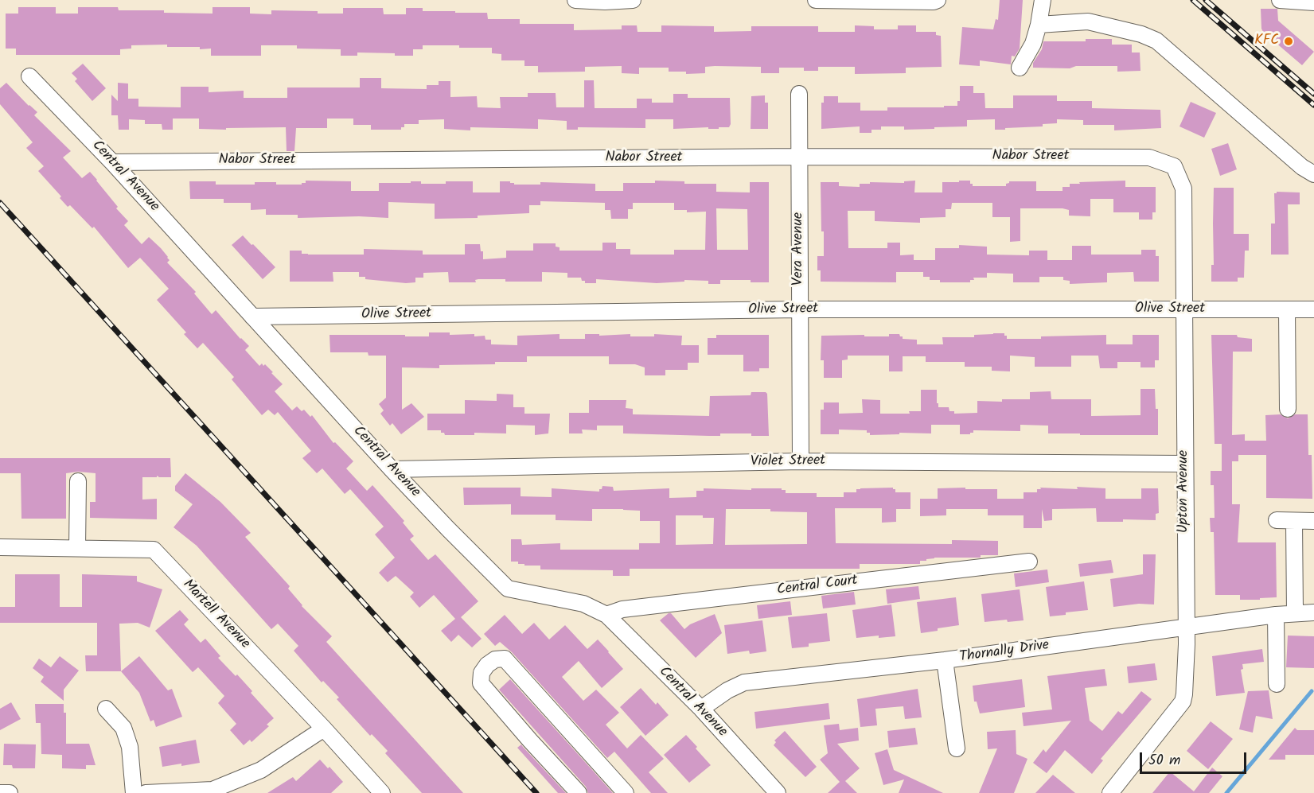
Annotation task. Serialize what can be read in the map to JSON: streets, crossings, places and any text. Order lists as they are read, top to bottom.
{
  "streets": {
    "street": [
      "Nabor Street",
      "Central Avenue",
      "Vera Avenue",
      "Olive Street",
      "Violet Street",
      "Upton Avenue",
      "Central Court",
      "Martell Avenue",
      "Thornally Drive"
    ]
  },
  "crossings": [
    ["Nabor Street", "Central Avenue"],
    ["Nabor Street", "Vera Avenue"],
    ["Nabor Street", "Upton Avenue"],
    ["Central Avenue", "Olive Street"],
    ["Central Avenue", "Violet Street"],
    ["Central Avenue", "Central Court"],
    ["Central Avenue", "Thornally Drive"],
    ["Vera Avenue", "Olive Street"],
    ["Vera Avenue", "Violet Street"],
    ["Olive Street", "Upton Avenue"],
    ["Violet Street", "Upton Avenue"],
    ["Upton Avenue", "Thornally Drive"]
  ],
  "places": ["KFC"],
  "scale_bar": "50 m"
}
